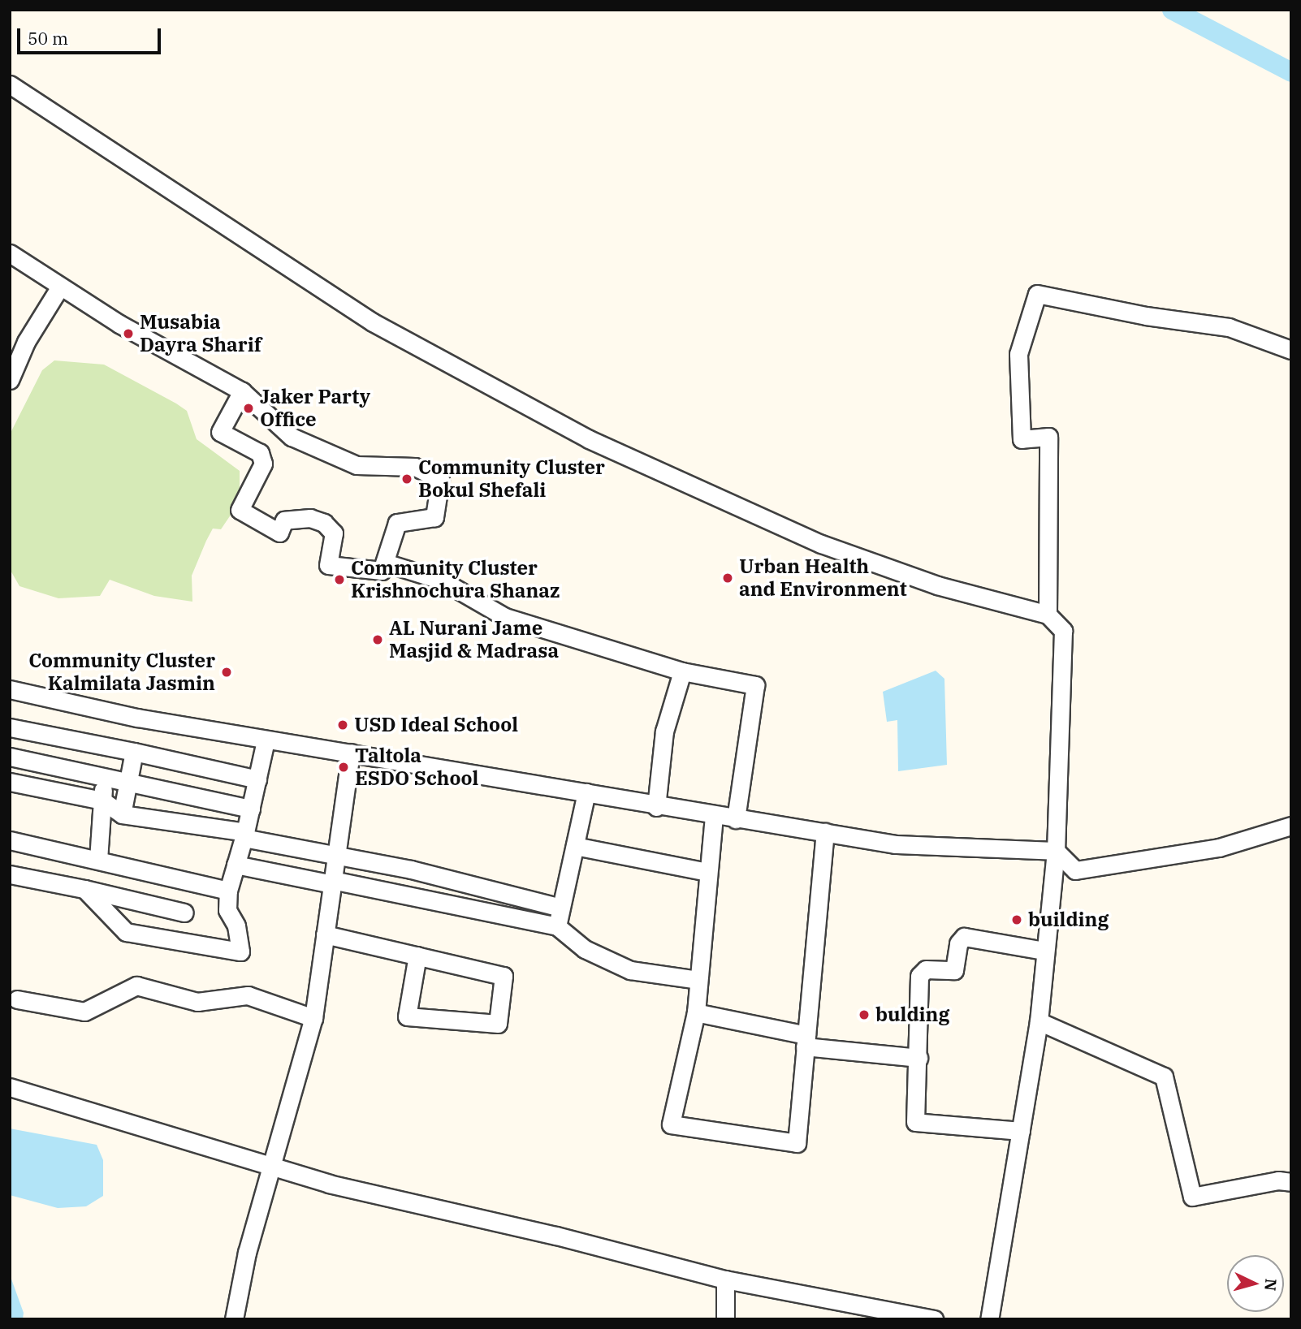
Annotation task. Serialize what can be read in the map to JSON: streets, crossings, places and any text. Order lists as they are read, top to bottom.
{
  "places": [
    "Musabia Dayra Sharif",
    "Jaker Party Office",
    "Community Cluster Bokul Shefali",
    "Urban Health and Environment",
    "Community Cluster Krishnochura Shanaz",
    "AL Nurani Jame Masjid & Madrasa",
    "Community Cluster Kalmilata Jasmin",
    "USD Ideal School",
    "Taltola ESDO School",
    "building",
    "bulding"
  ],
  "scale_bar": "50 m",
  "north": "right"
}
